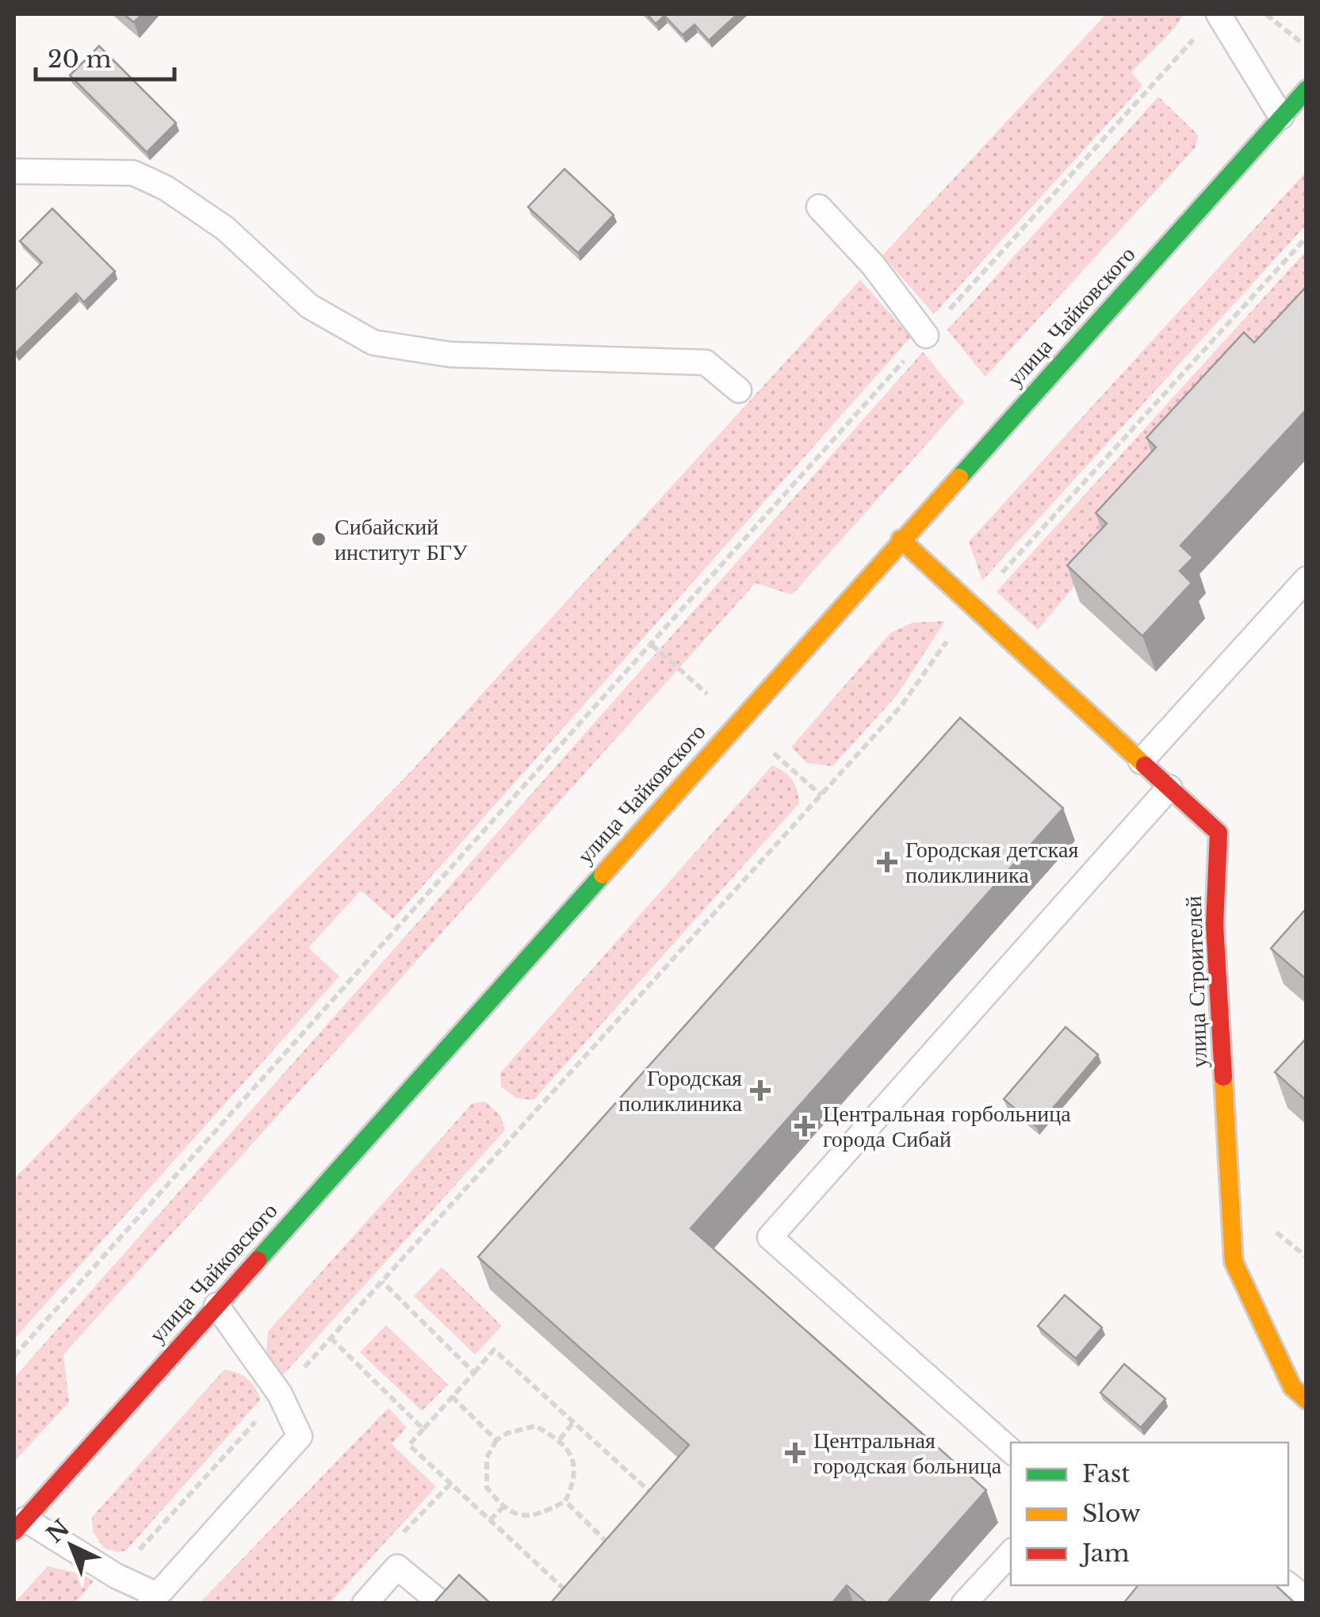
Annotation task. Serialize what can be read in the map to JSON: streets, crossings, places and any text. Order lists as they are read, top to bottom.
{
  "streets": {
    "street": ["улица Чайковского", "улица Строителей"]
  },
  "crossings": [
    ["улица Чайковского", "улица Строителей"]
  ],
  "places": {
    "other": ["Сибайский институт БГУ"],
    "health": [
      "Городская детская поликлиника",
      "Городская поликлиника",
      "Центральная горбольница города Сибай",
      "Центральная городская больница"
    ]
  },
  "legend": ["Fast", "Slow", "Jam"],
  "scale_bar": "20 m",
  "north": "top left"
}
